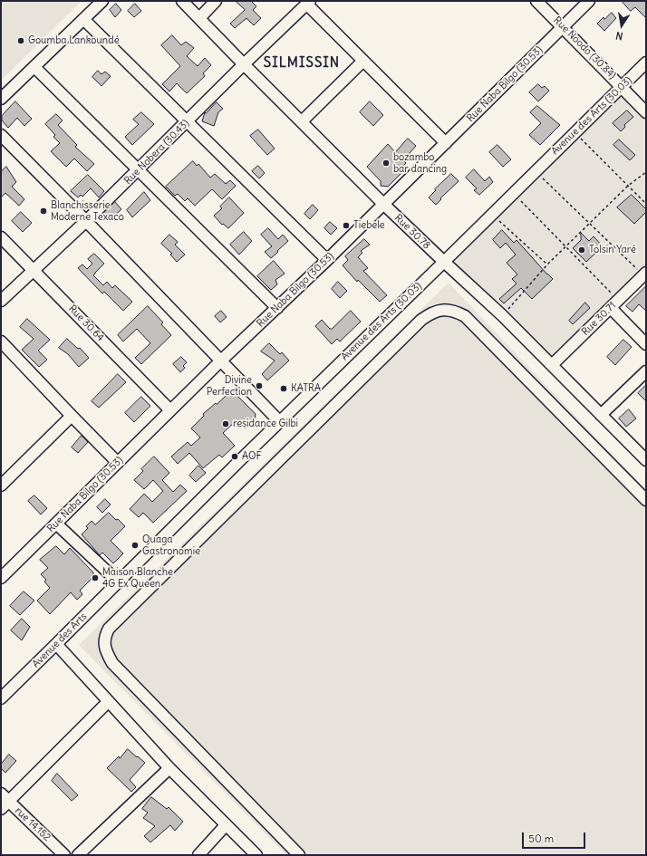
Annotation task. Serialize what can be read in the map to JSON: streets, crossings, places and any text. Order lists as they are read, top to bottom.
{
  "streets": {
    "street": [
      "Rue Noodo (30.84)",
      "Rue Naba Bilgo (30.53)",
      "Avenue des Arts (30.03)",
      "Rue Nobera (30.43)",
      "Rue 30.78",
      "Rue 30.71",
      "Rue 30.64",
      "Avenue des Arts",
      "rue 14.152"
    ]
  },
  "crossings": [
    ["Rue Noodo (30.84)", "Rue Naba Bilgo (30.53)"],
    ["Rue Noodo (30.84)", "Avenue des Arts (30.03)"],
    ["Rue Naba Bilgo (30.53)", "Rue 30.78"],
    ["Rue Naba Bilgo (30.53)", "Rue 30.64"],
    ["Avenue des Arts (30.03)", "Rue 30.78"],
    ["Avenue des Arts (30.03)", "Avenue des Arts"],
    ["Rue Nobera (30.43)", "Rue 30.78"],
    ["Rue Nobera (30.43)", "Rue 30.64"],
    ["Rue 30.78", "Rue 30.71"]
  ],
  "districts": ["SILMISSIN"],
  "places": [
    "Goumba Lankoundé",
    "bozambo bar dancing",
    "Blanchisserie Moderne Texaco",
    "Tiebele",
    "Tolsin Yaré",
    "Divine Perfection",
    "KATRA",
    "residance Gilbi",
    "AOF",
    "Ouaga Gastronomie",
    "Maison Blanche 4G Ex Queen"
  ],
  "scale_bar": "50 m",
  "north": "bottom"
}
